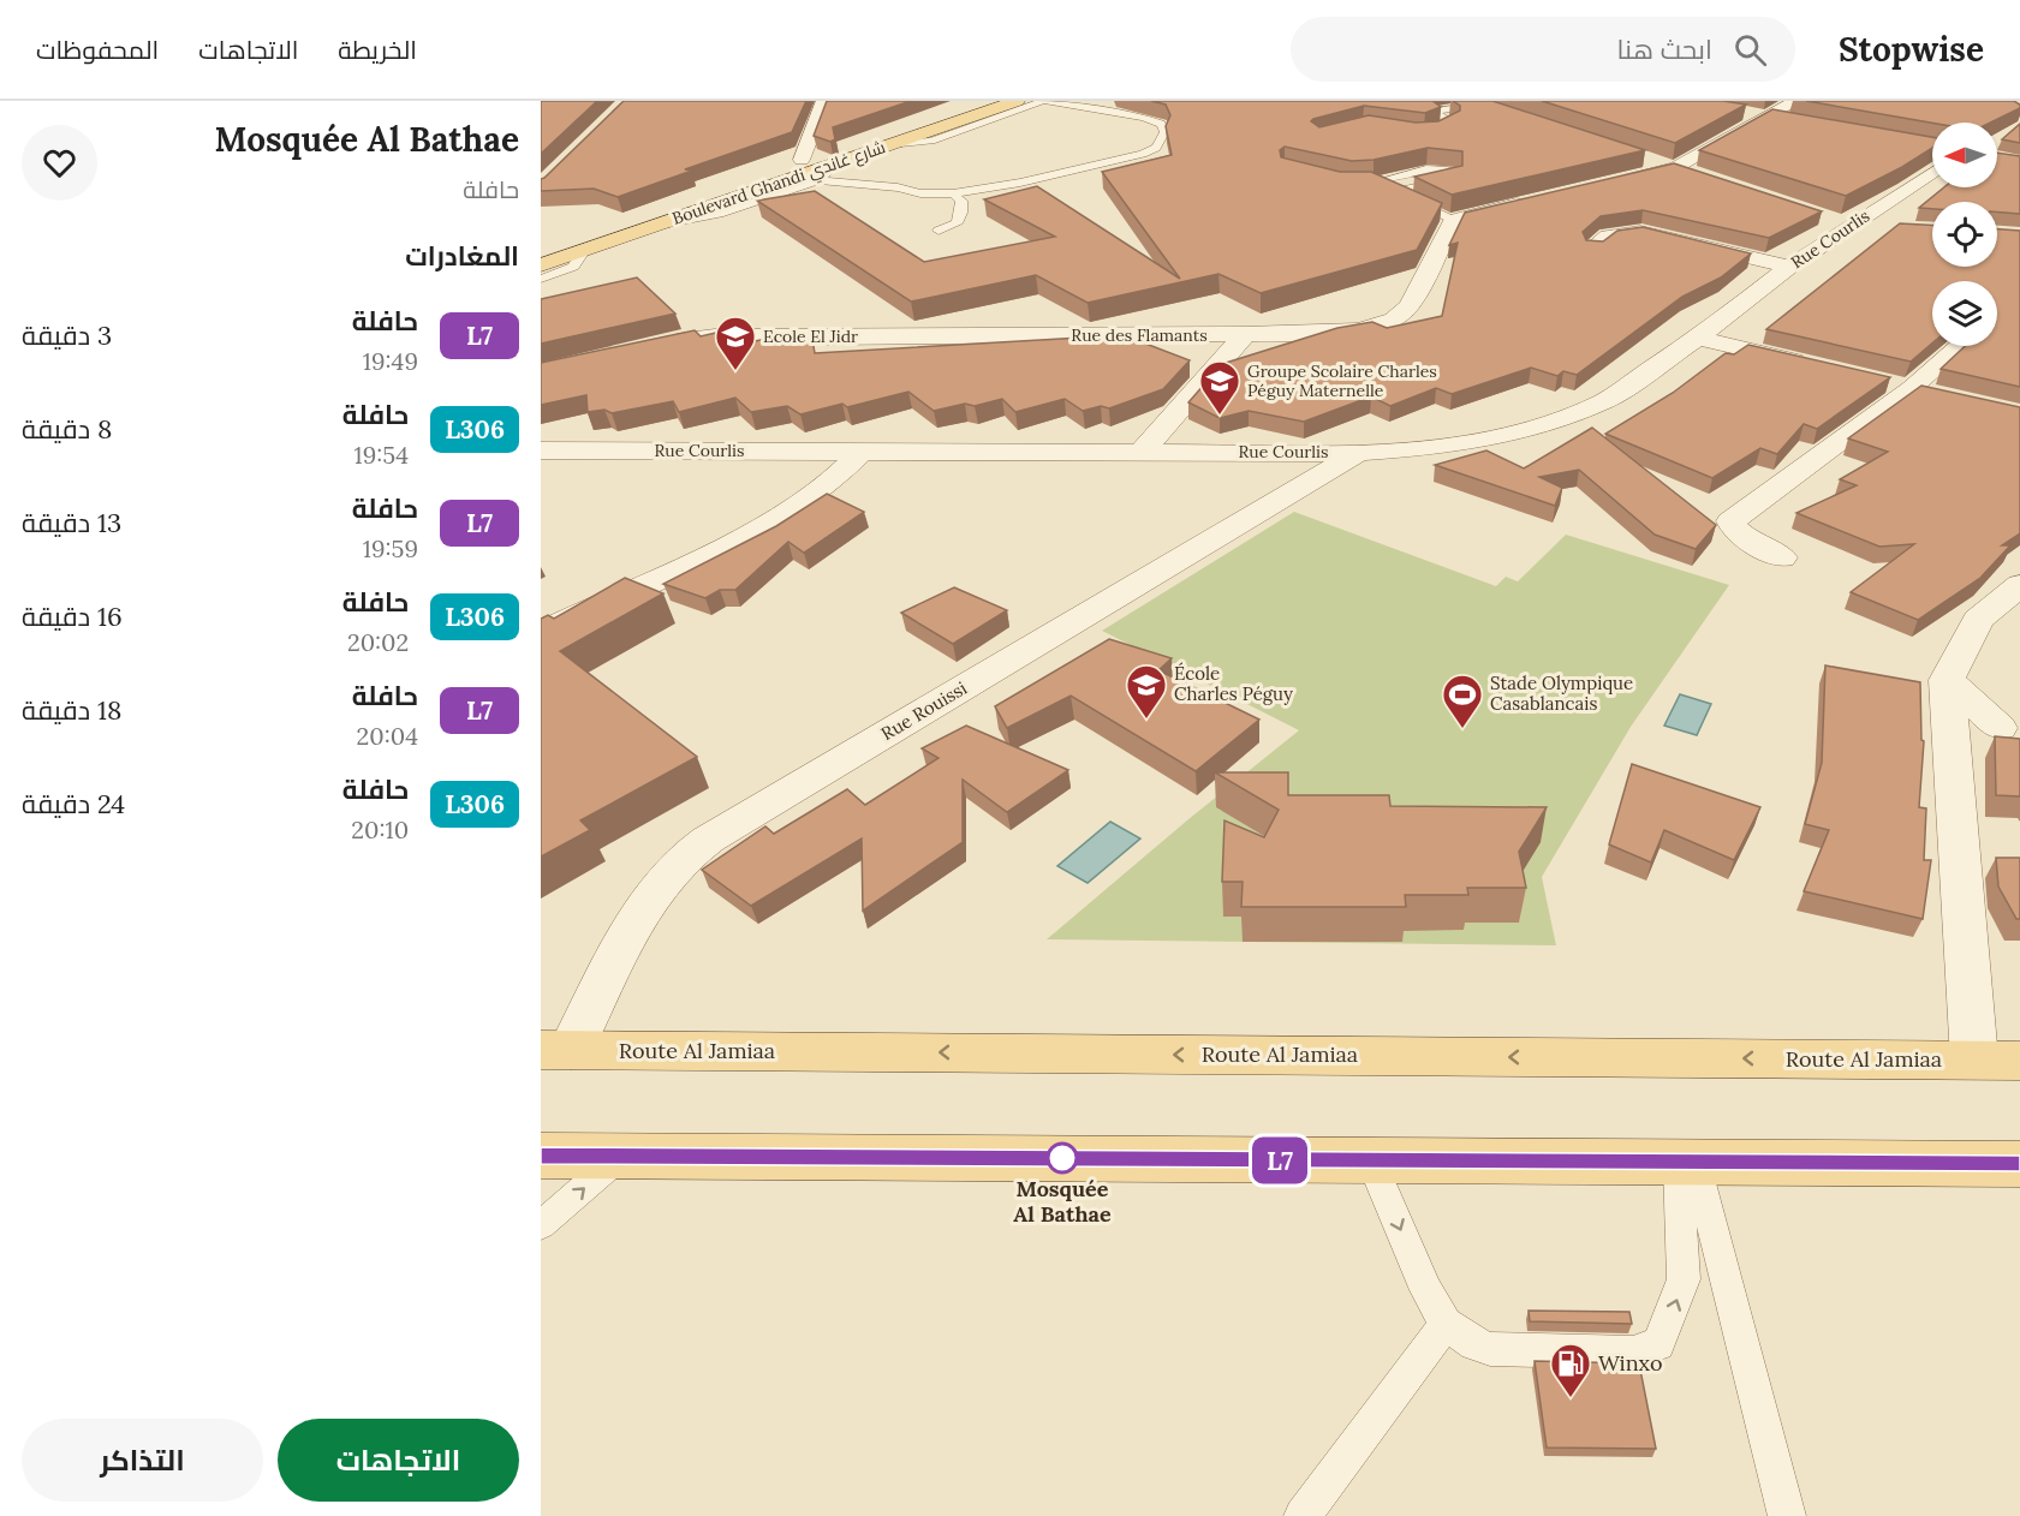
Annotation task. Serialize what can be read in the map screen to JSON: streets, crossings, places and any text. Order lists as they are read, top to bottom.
{
  "streets": {
    "main road": ["Boulevard Ghandi شارع غاندي", "Route Al Jamiaa"],
    "street": ["Rue Courlis", "Rue des Flamants", "Rue Rouissi"]
  },
  "crossings": [
    ["Rue Courlis", "Rue Rouissi"],
    ["Rue Rouissi", "Route Al Jamiaa"]
  ],
  "places": {
    "school or university": ["Ecole El Jidr", "Groupe Scolaire Charles Péguy Maternelle", "École Charles Péguy"],
    "sports": ["Stade Olympique Casablancais"],
    "other": ["Mosquée Al Bathae"],
    "fuel station": ["Winxo"]
  },
  "lines": ["bus line L7"],
  "north": "left",
  "page": {
    "header": "Stopwise",
    "search": "ابحث هنا",
    "nav": ["الخريطة", "الاتجاهات", "المحفوظات"],
    "on_map": "L7",
    "heading": [
      ["Mosquée Al Bathae", "حافلة"],
      "المغادرات"
    ],
    "list": [
      {
        "mark": "L7",
        "name": "حافلة",
        "note": "19:49",
        "value": "3 دقيقة"
      },
      {
        "mark": "L306",
        "name": "حافلة",
        "note": "19:54",
        "value": "8 دقيقة"
      },
      {
        "mark": "L7",
        "name": "حافلة",
        "note": "19:59",
        "value": "13 دقيقة"
      },
      {
        "mark": "L306",
        "name": "حافلة",
        "note": "20:02",
        "value": "16 دقيقة"
      },
      {
        "mark": "L7",
        "name": "حافلة",
        "note": "20:04",
        "value": "18 دقيقة"
      },
      {
        "mark": "L306",
        "name": "حافلة",
        "note": "20:10",
        "value": "24 دقيقة"
      }
    ],
    "buttons": ["الاتجاهات", "التذاكر"]
  }
}
